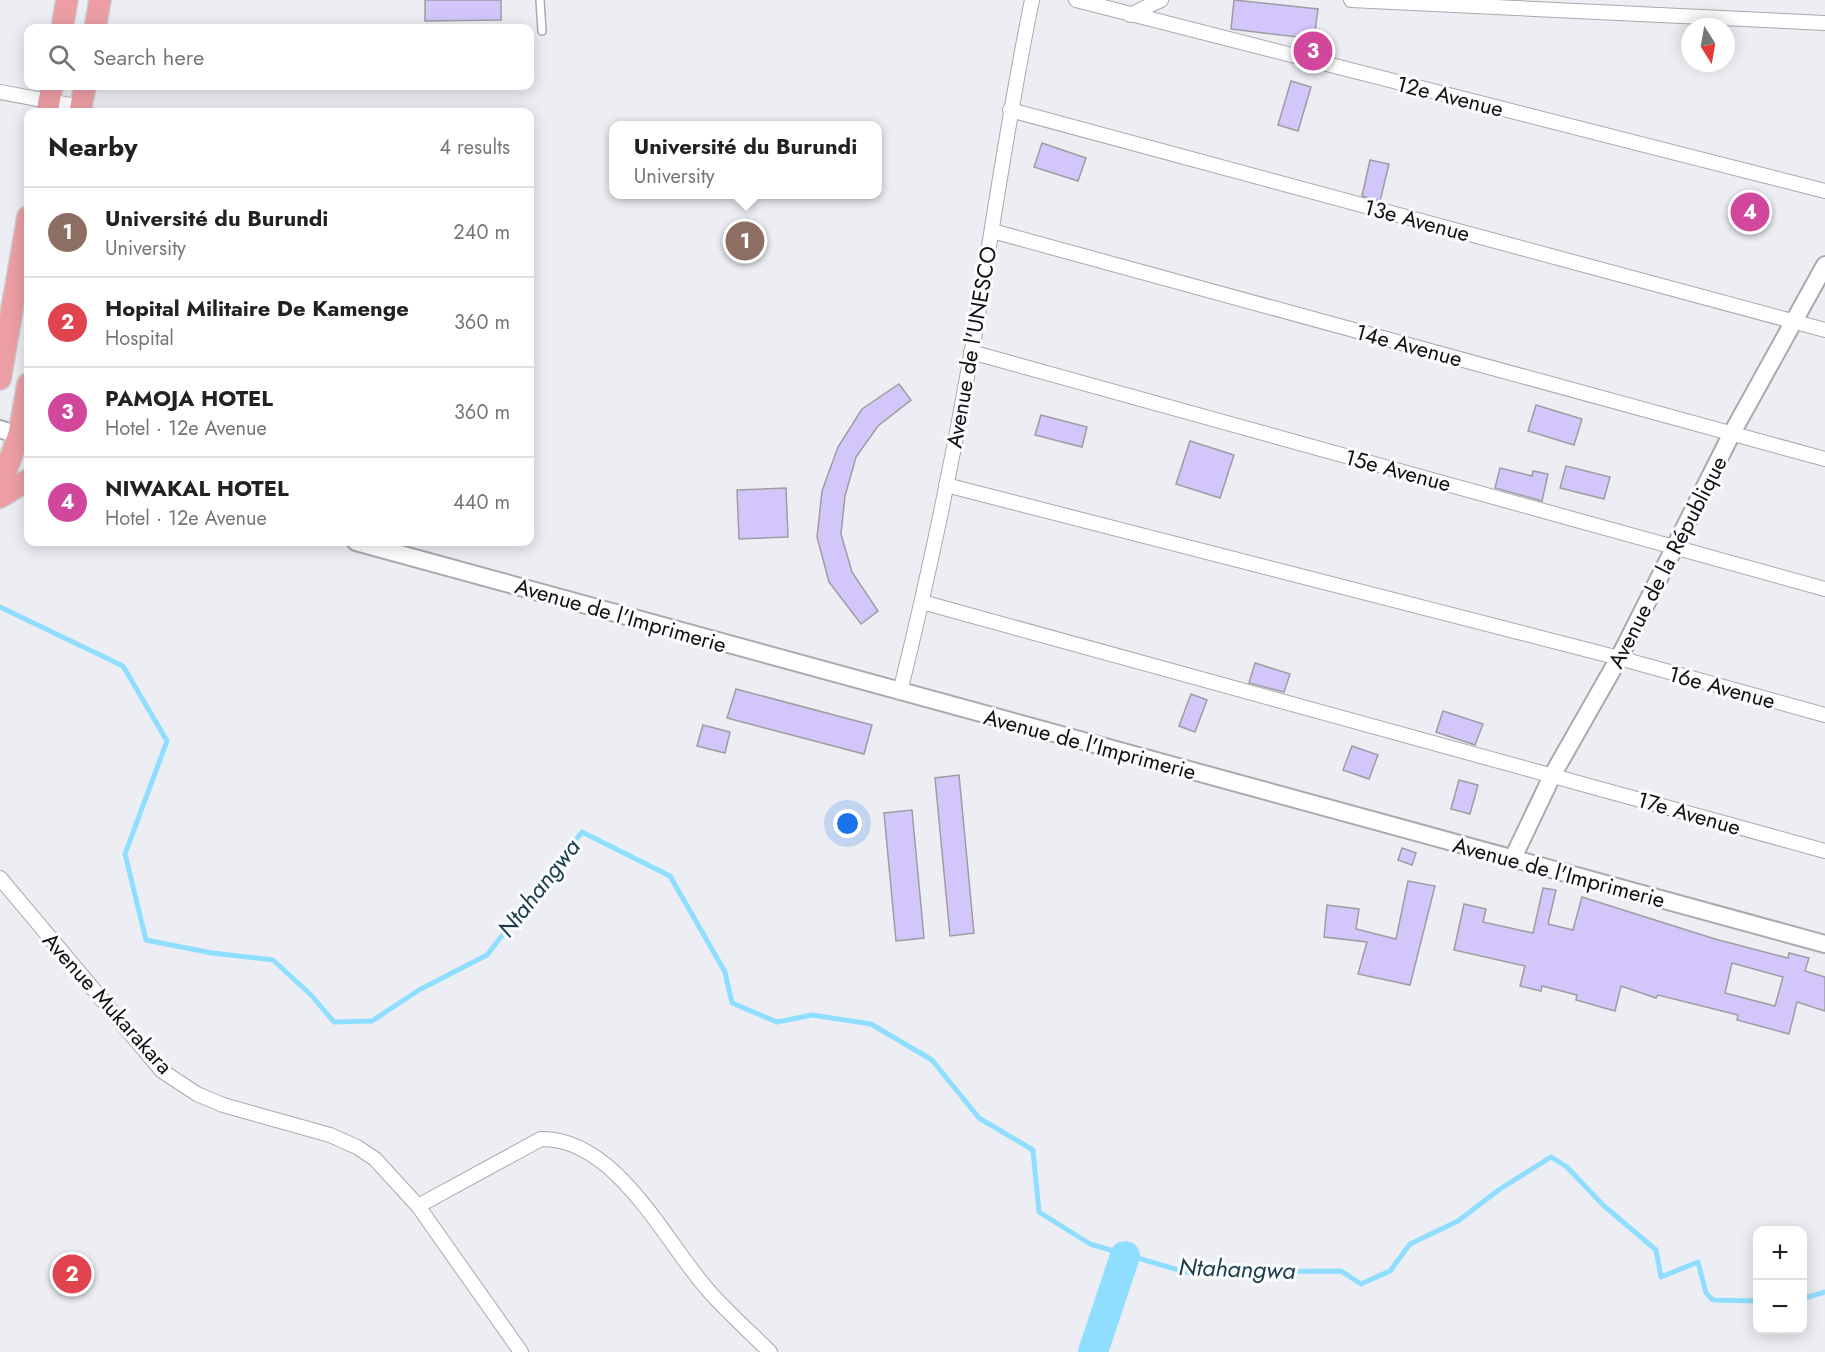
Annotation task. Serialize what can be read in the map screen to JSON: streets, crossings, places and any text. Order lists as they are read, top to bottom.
{
  "streets": {
    "street": [
      "12e Avenue",
      "13e Avenue",
      "14e Avenue",
      "Avenue de l'UNESCO",
      "15e Avenue",
      "Avenue de la République",
      "Avenue de l'Imprimerie",
      "16e Avenue",
      "17e Avenue",
      "Avenue Mukarakara"
    ]
  },
  "crossings": [
    ["13e Avenue", "Avenue de l'UNESCO"],
    ["13e Avenue", "Avenue de la République"],
    ["14e Avenue", "Avenue de l'UNESCO"],
    ["14e Avenue", "Avenue de la République"],
    ["Avenue de l'UNESCO", "15e Avenue"],
    ["Avenue de l'UNESCO", "Avenue de l'Imprimerie"],
    ["Avenue de l'UNESCO", "16e Avenue"],
    ["Avenue de l'UNESCO", "17e Avenue"],
    ["15e Avenue", "Avenue de la République"],
    ["Avenue de la République", "Avenue de l'Imprimerie"],
    ["Avenue de la République", "16e Avenue"],
    ["Avenue de la République", "17e Avenue"]
  ],
  "water": ["Ntahangwa"],
  "north": "bottom",
  "page": {
    "search": "Search here",
    "pins": [
      "3",
      "4",
      "1",
      "2"
    ],
    "heading": ["Nearby", "4 results"],
    "popup": ["Université du Burundi", "University"],
    "list": [
      {
        "mark": "1",
        "name": "Université du Burundi",
        "note": "University",
        "value": "240 m"
      },
      {
        "mark": "2",
        "name": "Hopital Militaire De Kamenge",
        "note": "Hospital",
        "value": "360 m"
      },
      {
        "mark": "3",
        "name": "PAMOJA HOTEL",
        "note": "Hotel · 12e Avenue",
        "value": "360 m"
      },
      {
        "mark": "4",
        "name": "NIWAKAL HOTEL",
        "note": "Hotel · 12e Avenue",
        "value": "440 m"
      }
    ],
    "map_buttons": ["+", "−"]
  }
}
